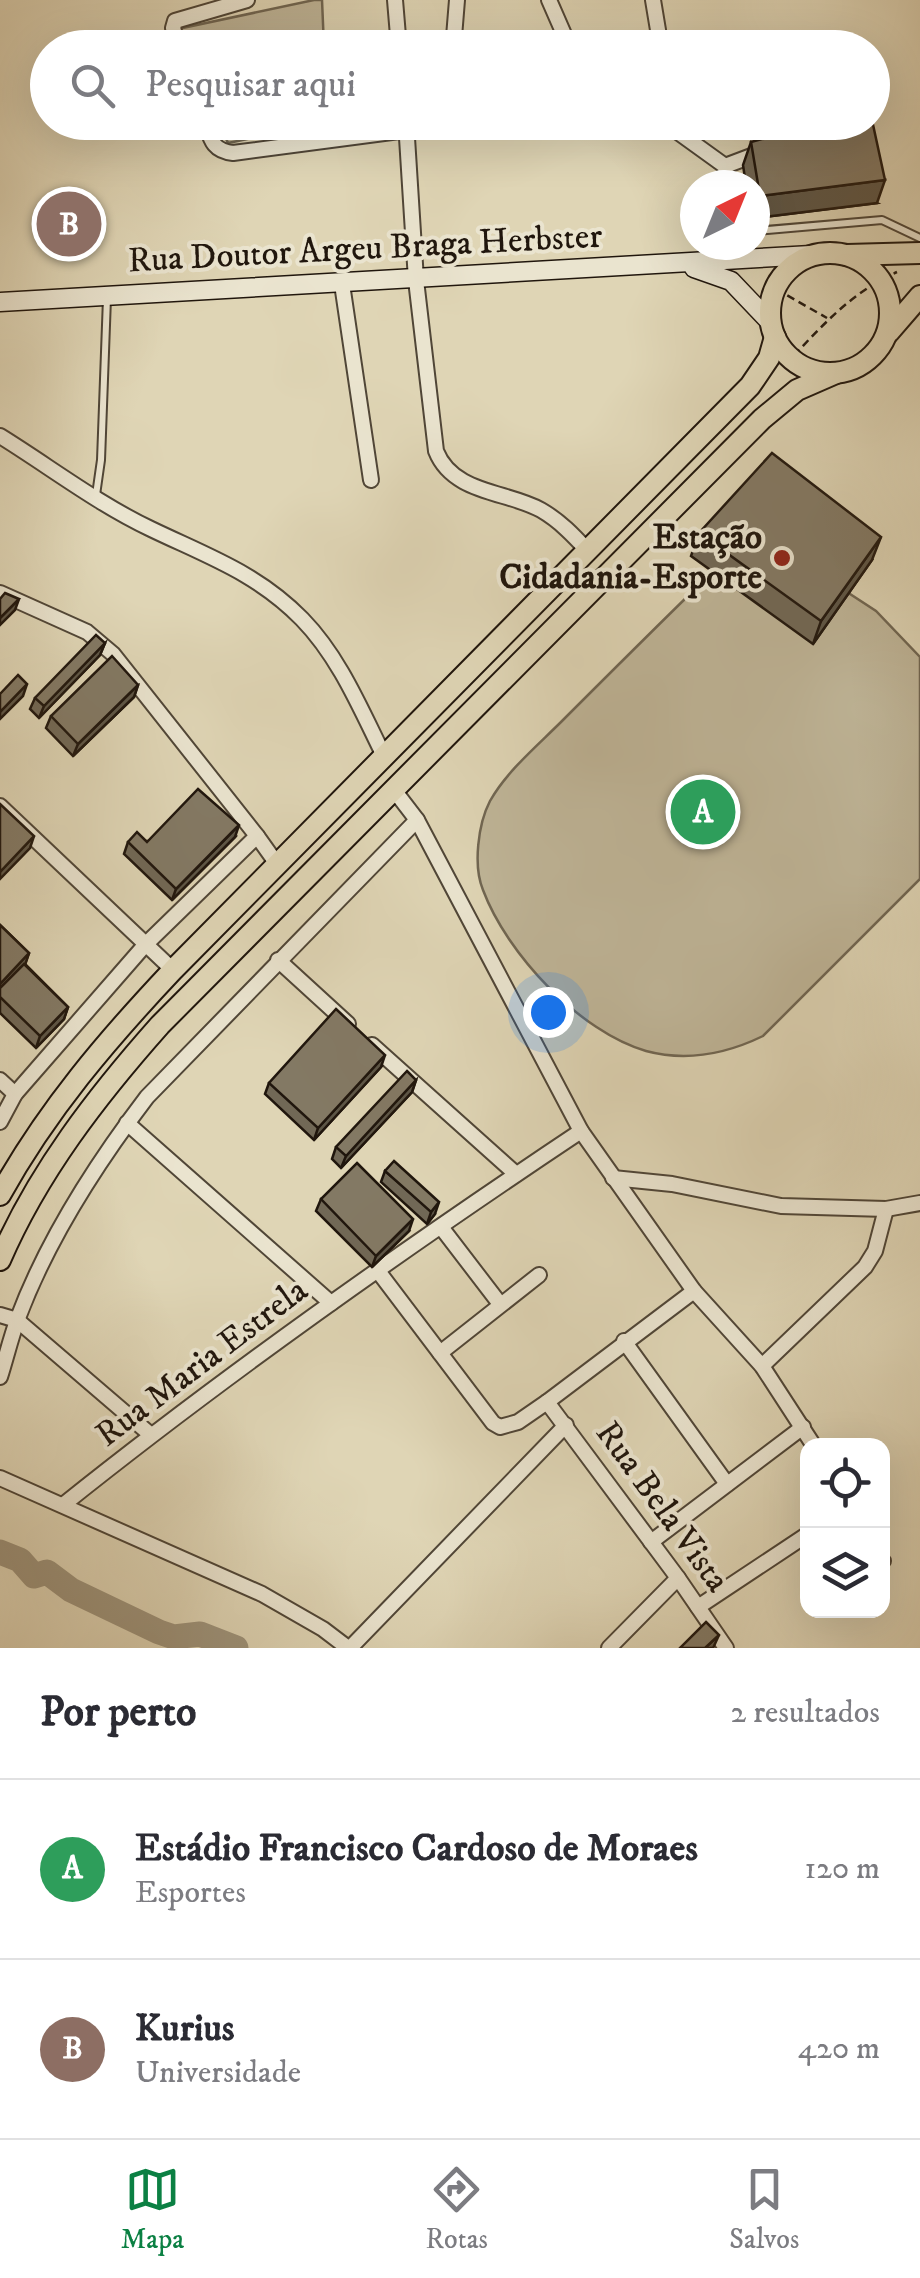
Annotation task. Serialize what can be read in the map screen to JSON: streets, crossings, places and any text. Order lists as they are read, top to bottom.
{
  "streets": {
    "street": ["Rua Doutor Argeu Braga Herbster", "Rua Maria Estrela", "Rua Bela Vista"]
  },
  "places": ["Estação Cidadania-Esporte"],
  "north": "top right",
  "page": {
    "search": "Pesquisar aqui",
    "pins": ["B", "A"],
    "heading": ["Por perto", "2 resultados"],
    "list": [
      {
        "mark": "A",
        "name": "Estádio Francisco Cardoso de Moraes",
        "note": "Esportes",
        "value": "120 m"
      },
      {
        "mark": "B",
        "name": "Kurius",
        "note": "Universidade",
        "value": "420 m"
      }
    ],
    "nav": ["Mapa", "Rotas", "Salvos"]
  }
}
